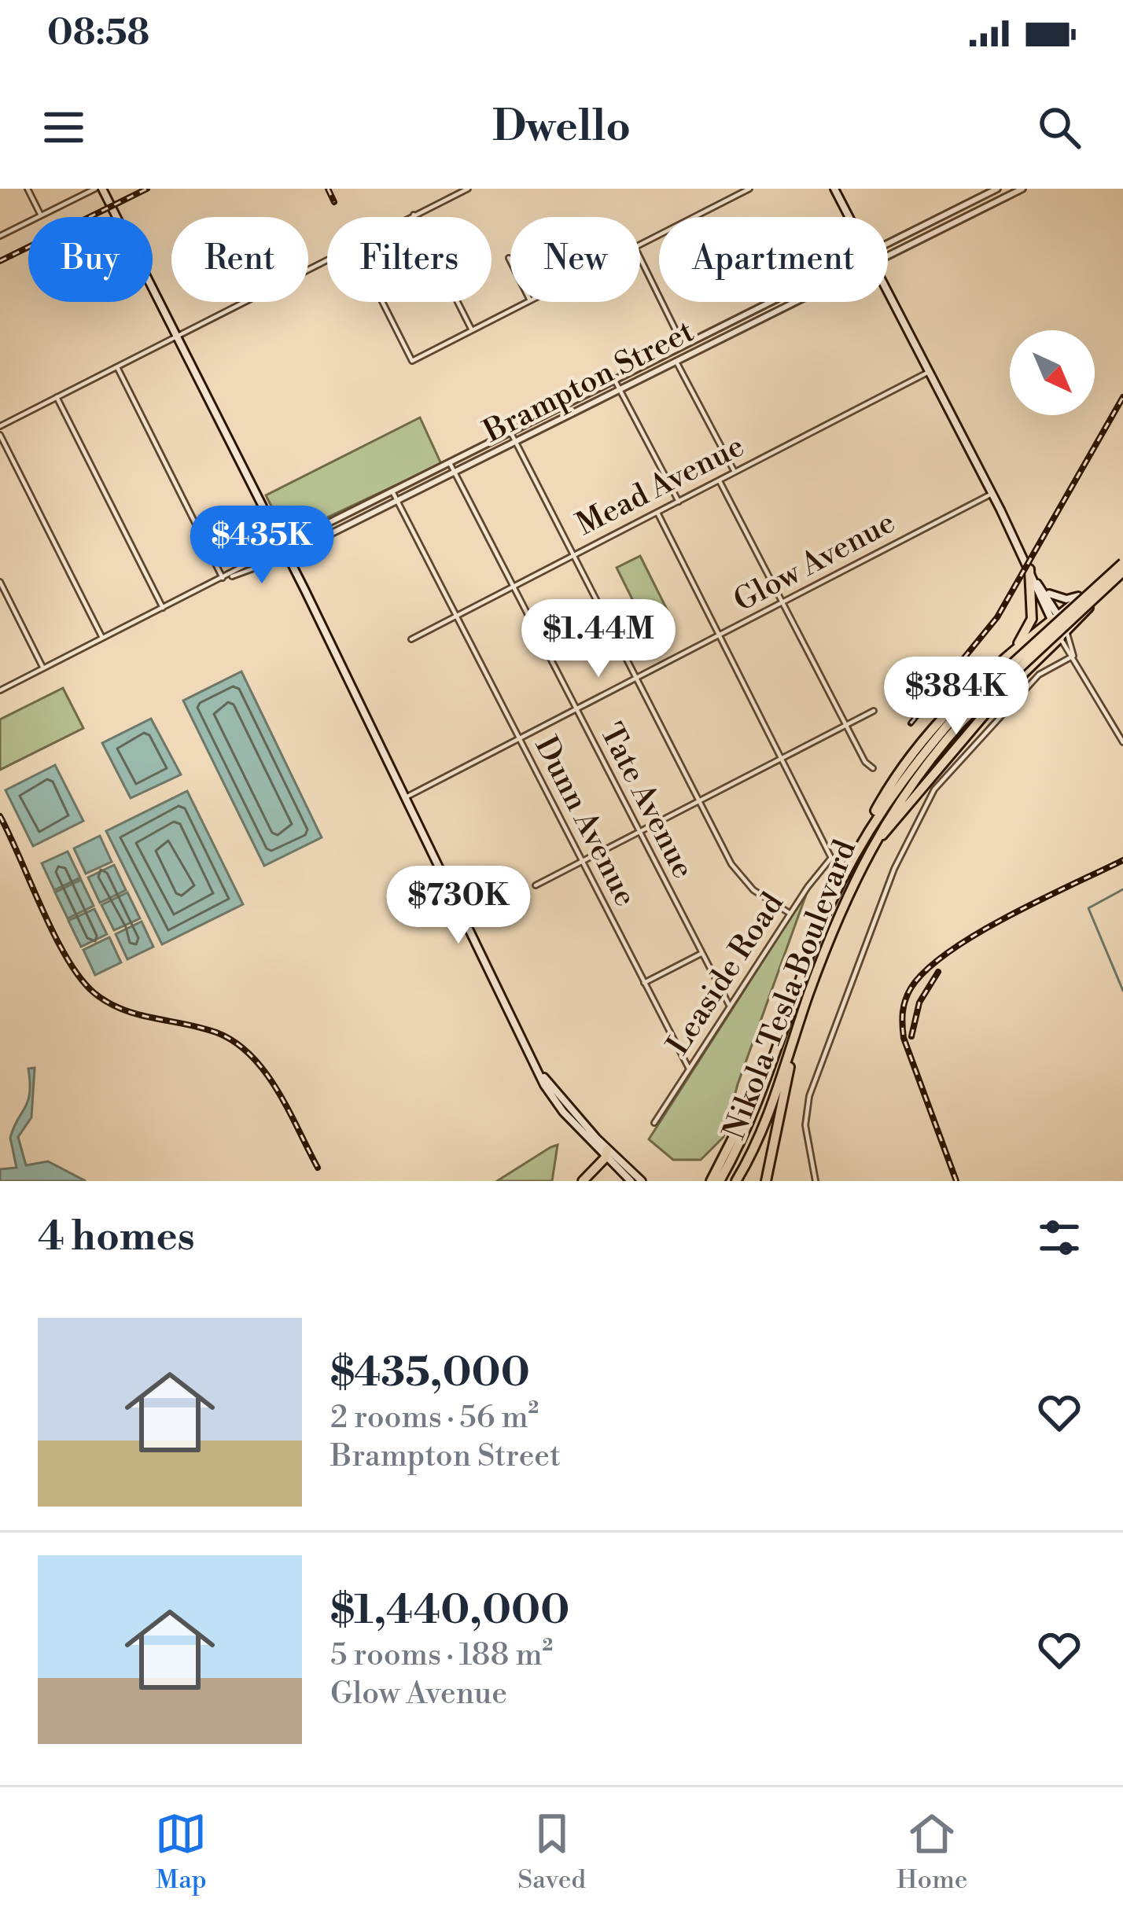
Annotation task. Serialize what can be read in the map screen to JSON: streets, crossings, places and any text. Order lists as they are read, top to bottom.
{
  "streets": {
    "highway": ["Nikola Tesla Boulevard"],
    "street": [
      "Brampton Street",
      "Mead Avenue",
      "Glow Avenue",
      "Tate Avenue",
      "Dunn Avenue",
      "Leaside Road"
    ]
  },
  "crossings": [
    ["Brampton Street", "Tate Avenue"],
    ["Brampton Street", "Dunn Avenue"],
    ["Mead Avenue", "Tate Avenue"],
    ["Mead Avenue", "Dunn Avenue"],
    ["Glow Avenue", "Tate Avenue"],
    ["Glow Avenue", "Dunn Avenue"],
    ["Tate Avenue", "Leaside Road"],
    ["Dunn Avenue", "Leaside Road"]
  ],
  "north": "bottom right",
  "page": {
    "status": "08:58",
    "header": "Dwello",
    "chip": [
      "Buy",
      "Rent",
      "Filters",
      "New",
      "Apartment"
    ],
    "price": [
      "$435K",
      "$1.44M",
      "$384K",
      "$730K"
    ],
    "heading": "4 homes",
    "list": [
      {
        "name": "$435,000",
        "note": "2 rooms · 56 m² · Brampton Street"
      },
      {
        "name": "$1,440,000",
        "note": "5 rooms · 188 m² · Glow Avenue"
      }
    ],
    "tabs": ["Map", "Saved", "Home"]
  }
}
